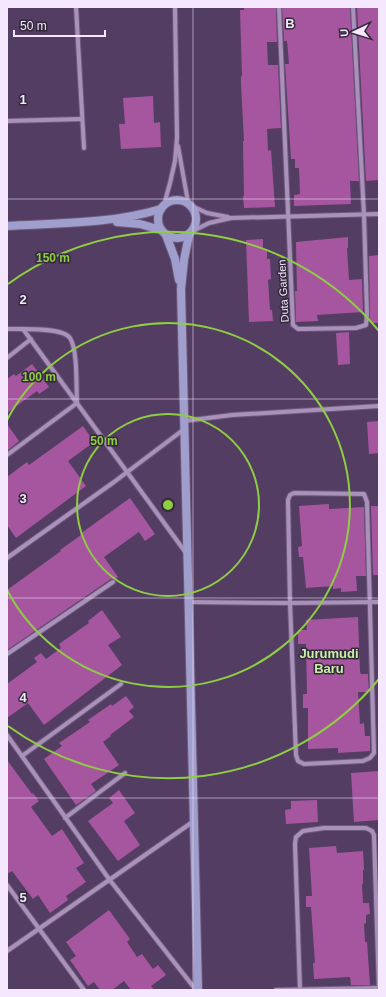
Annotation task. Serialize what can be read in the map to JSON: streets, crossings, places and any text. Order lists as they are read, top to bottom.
{
  "streets": {
    "street": ["Duta Garden"]
  },
  "districts": ["Jurumudi Baru"],
  "scale_bar": "50 m",
  "north": "left",
  "grid": {
    "columns": ["B"],
    "rows": [
      "1",
      "2",
      "3",
      "4",
      "5"
    ]
  },
  "rings": ["150 m", "100 m", "50 m"]
}
